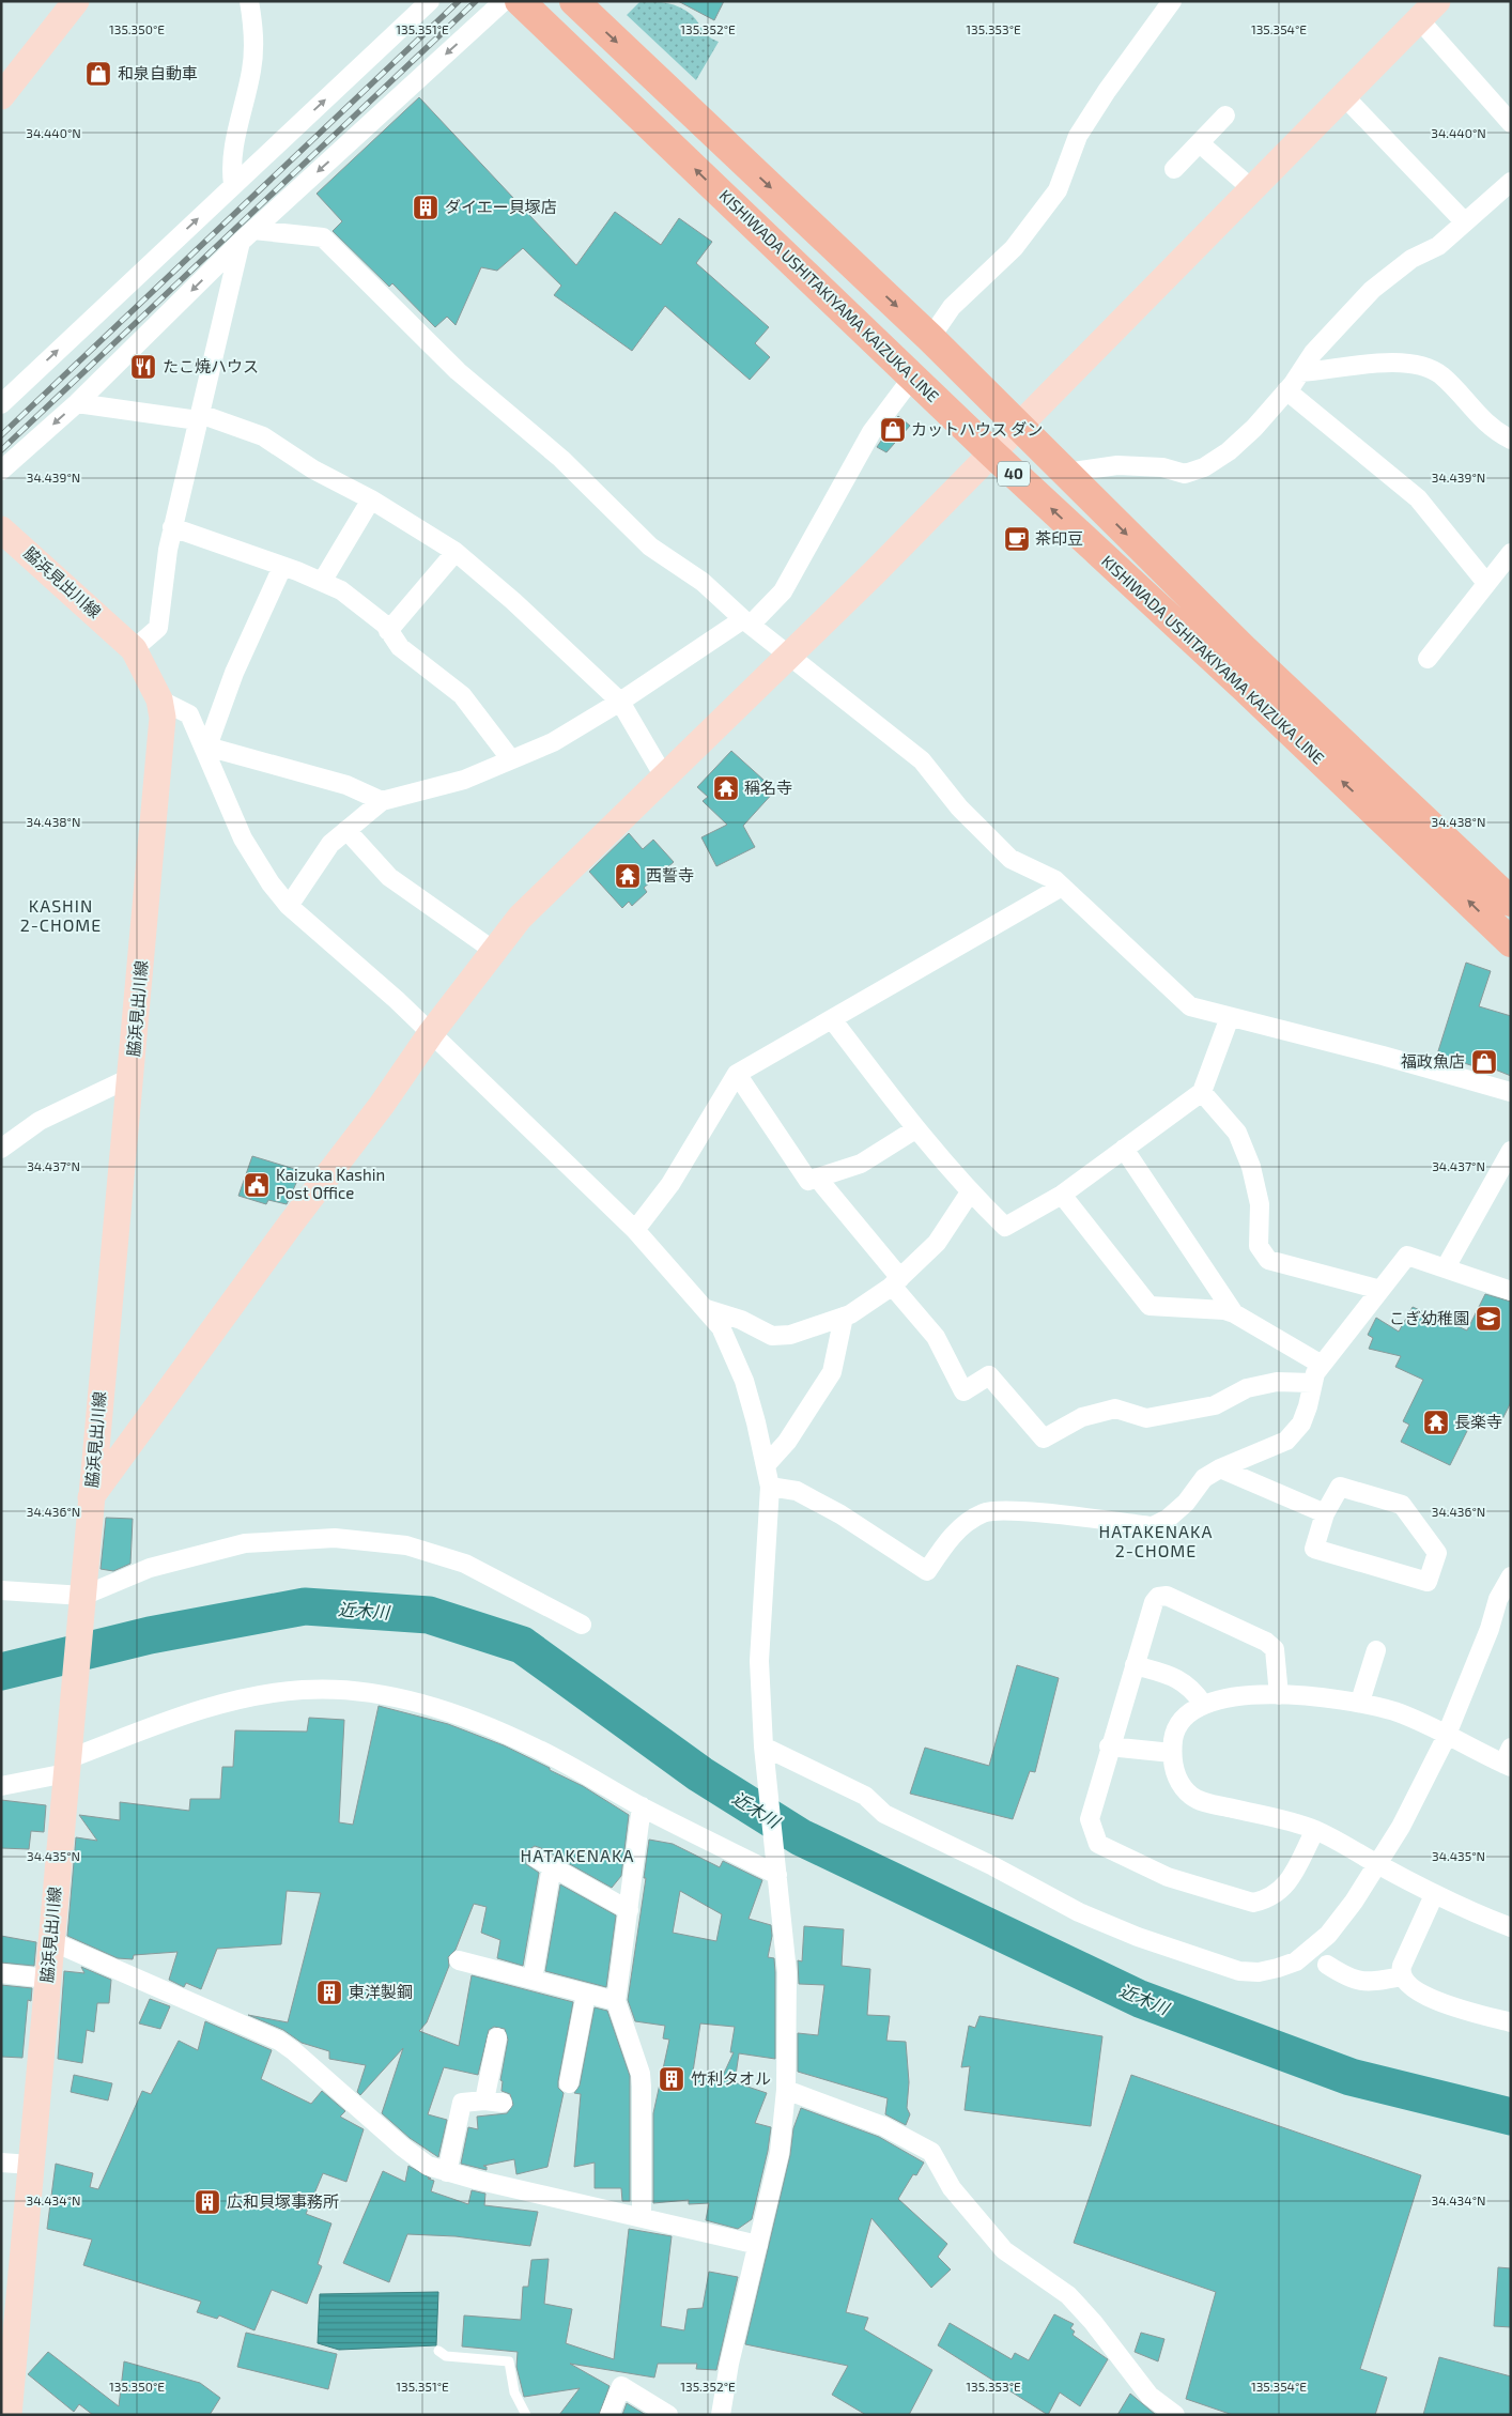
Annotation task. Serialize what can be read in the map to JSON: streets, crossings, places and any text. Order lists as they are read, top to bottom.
{
  "streets": {
    "main road": ["KISHIWADA USHITAKIYAMA KAIZUKA LINE", "40"],
    "street": ["脇浜見出川線"]
  },
  "districts": ["KASHIN 2-CHOME", "HATAKENAKA 2-CHOME", "HATAKENAKA"],
  "water": ["近木川"],
  "places": {
    "shop": ["和泉自動車", "カットハウス ダン", "福政魚店"],
    "building": [
      "ダイエー貝塚店",
      "東洋製鋼",
      "竹利タオル",
      "広和貝塚事務所"
    ],
    "restaurant": ["たこ焼ハウス"],
    "cafe": ["茶印豆"],
    "temple": ["稱名寺", "西誓寺", "長楽寺"],
    "public building": ["Kaizuka Kashin Post Office"],
    "school or university": ["こぎ幼稚園"]
  },
  "coordinates": [
    "135.350°E",
    "135.351°E",
    "135.352°E",
    "135.353°E",
    "135.354°E",
    "34.440°N",
    "34.439°N",
    "34.438°N",
    "34.437°N",
    "34.436°N",
    "34.435°N",
    "34.434°N"
  ]
}
